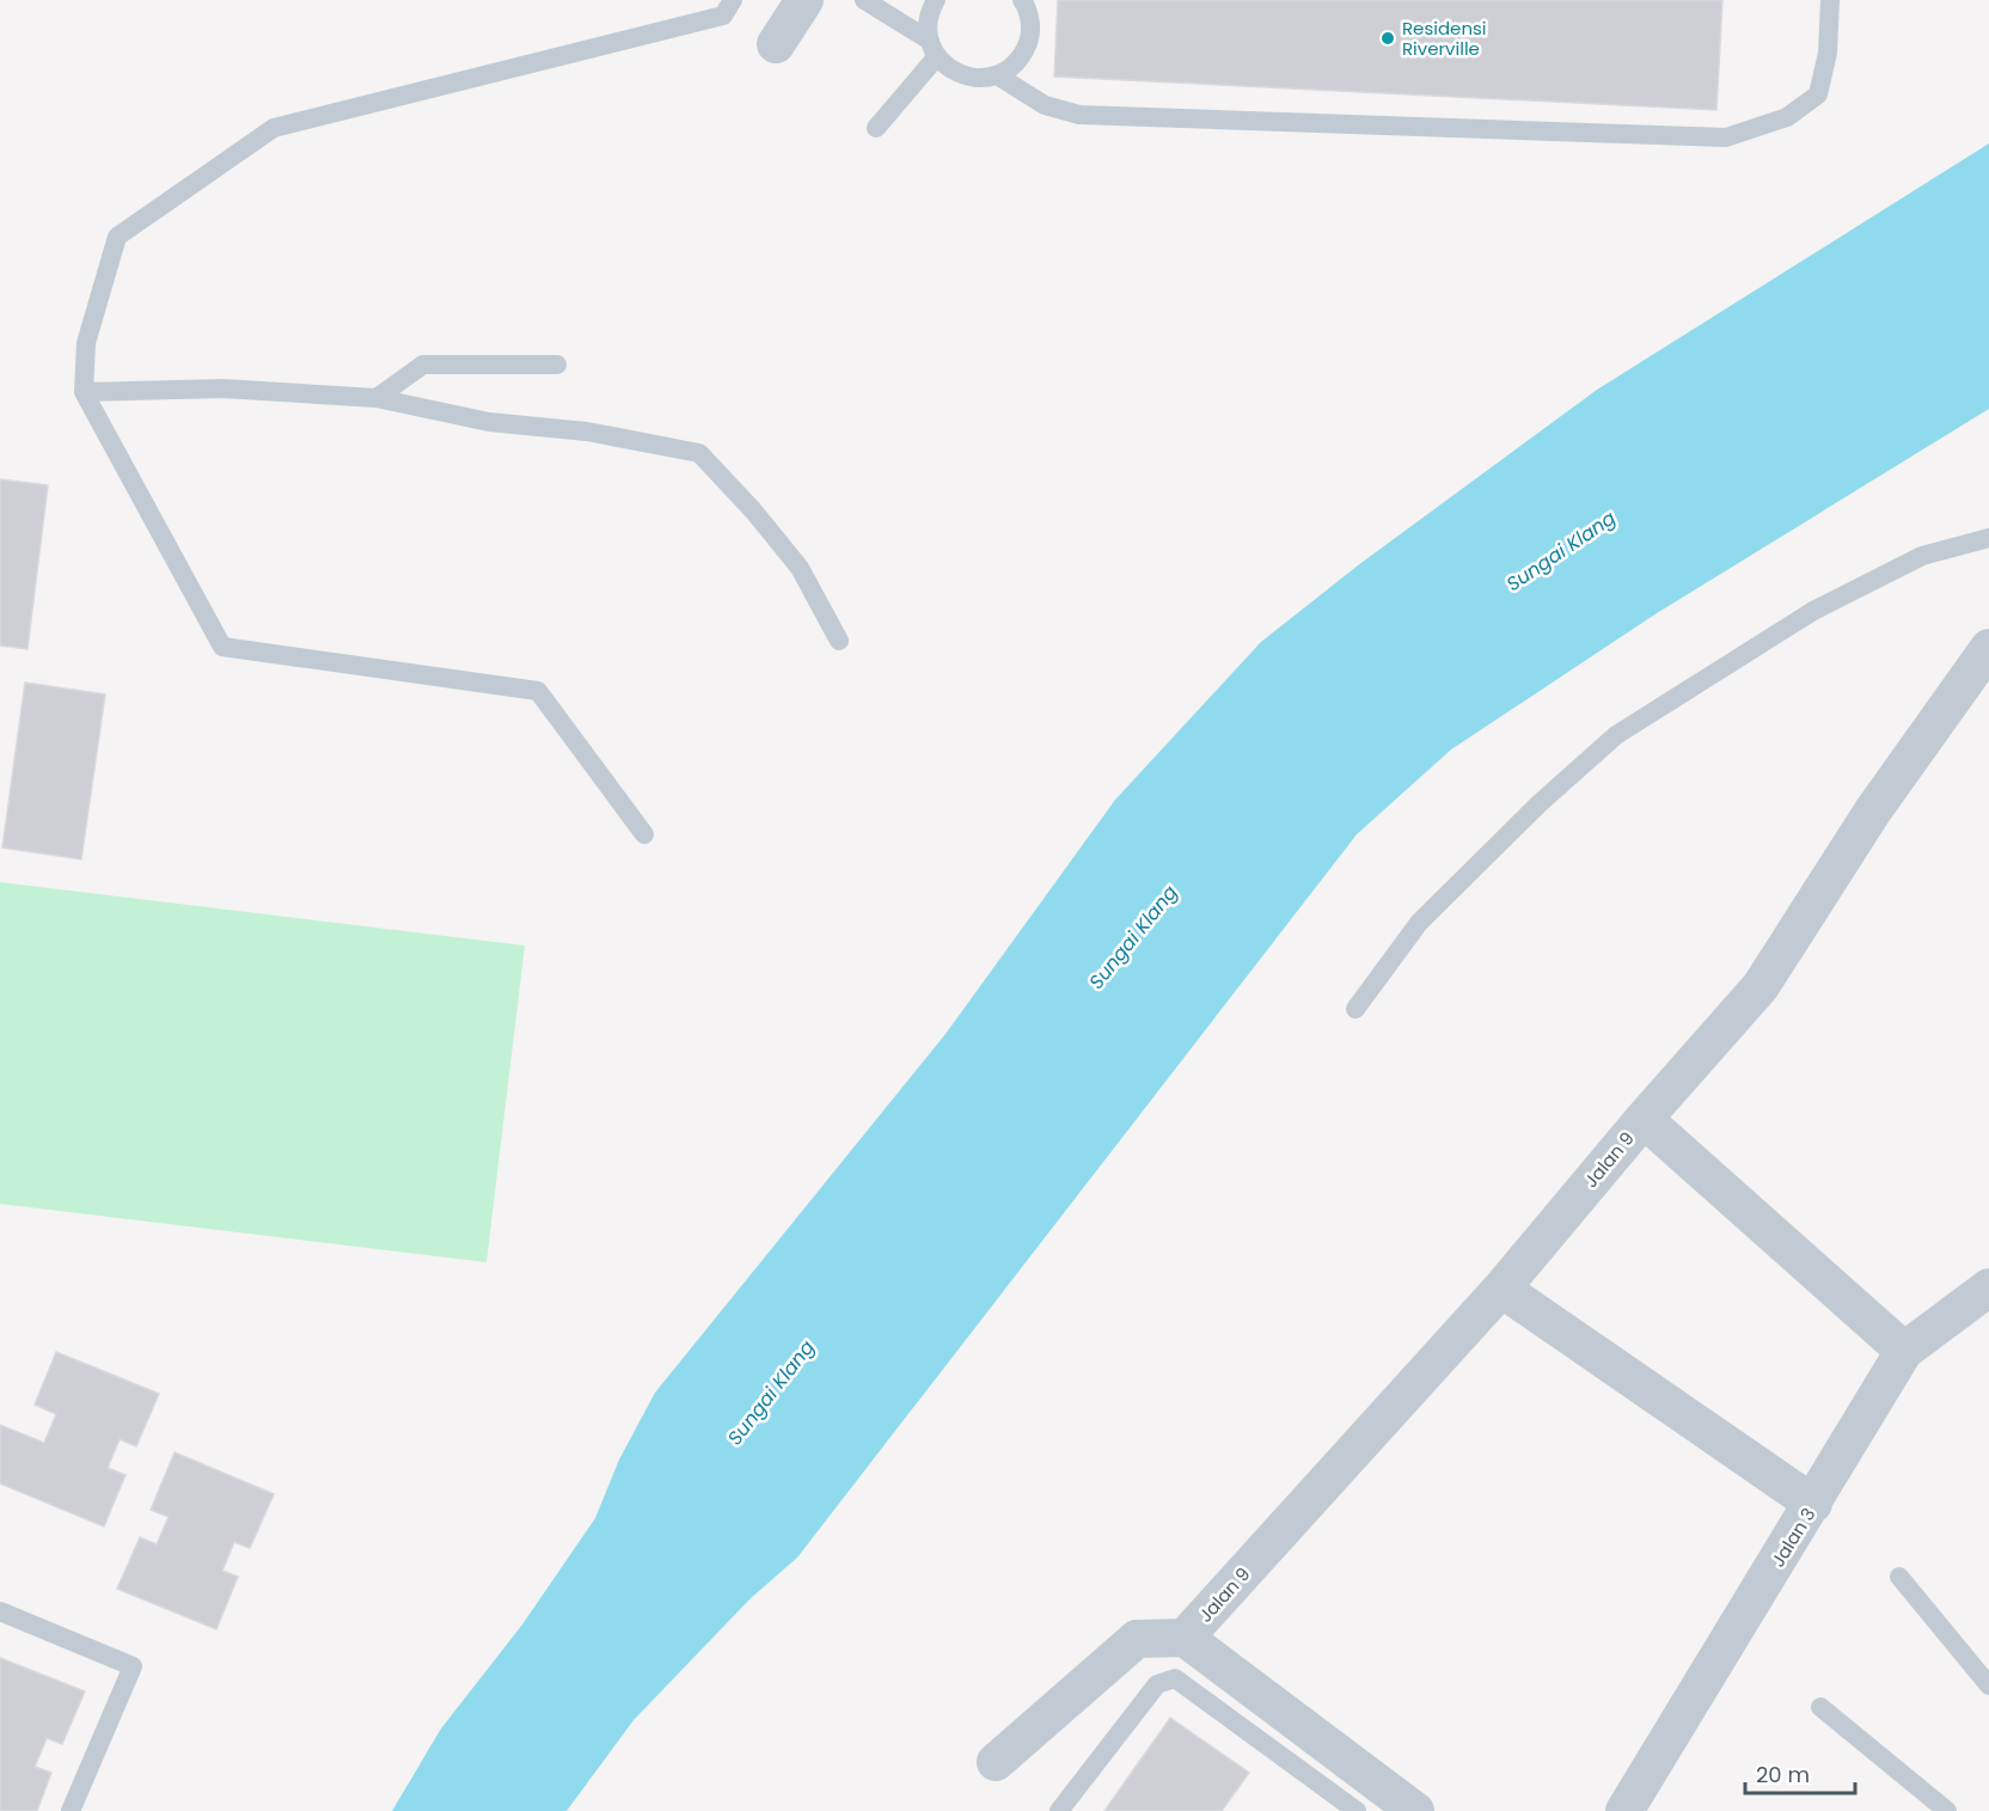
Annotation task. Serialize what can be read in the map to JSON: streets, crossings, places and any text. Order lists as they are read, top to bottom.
{
  "streets": {
    "street": ["Jalan 9", "Jalan 3"]
  },
  "water": ["Sungai Klang"],
  "places": ["Residensi Riverville"],
  "scale_bar": "20 m"
}
